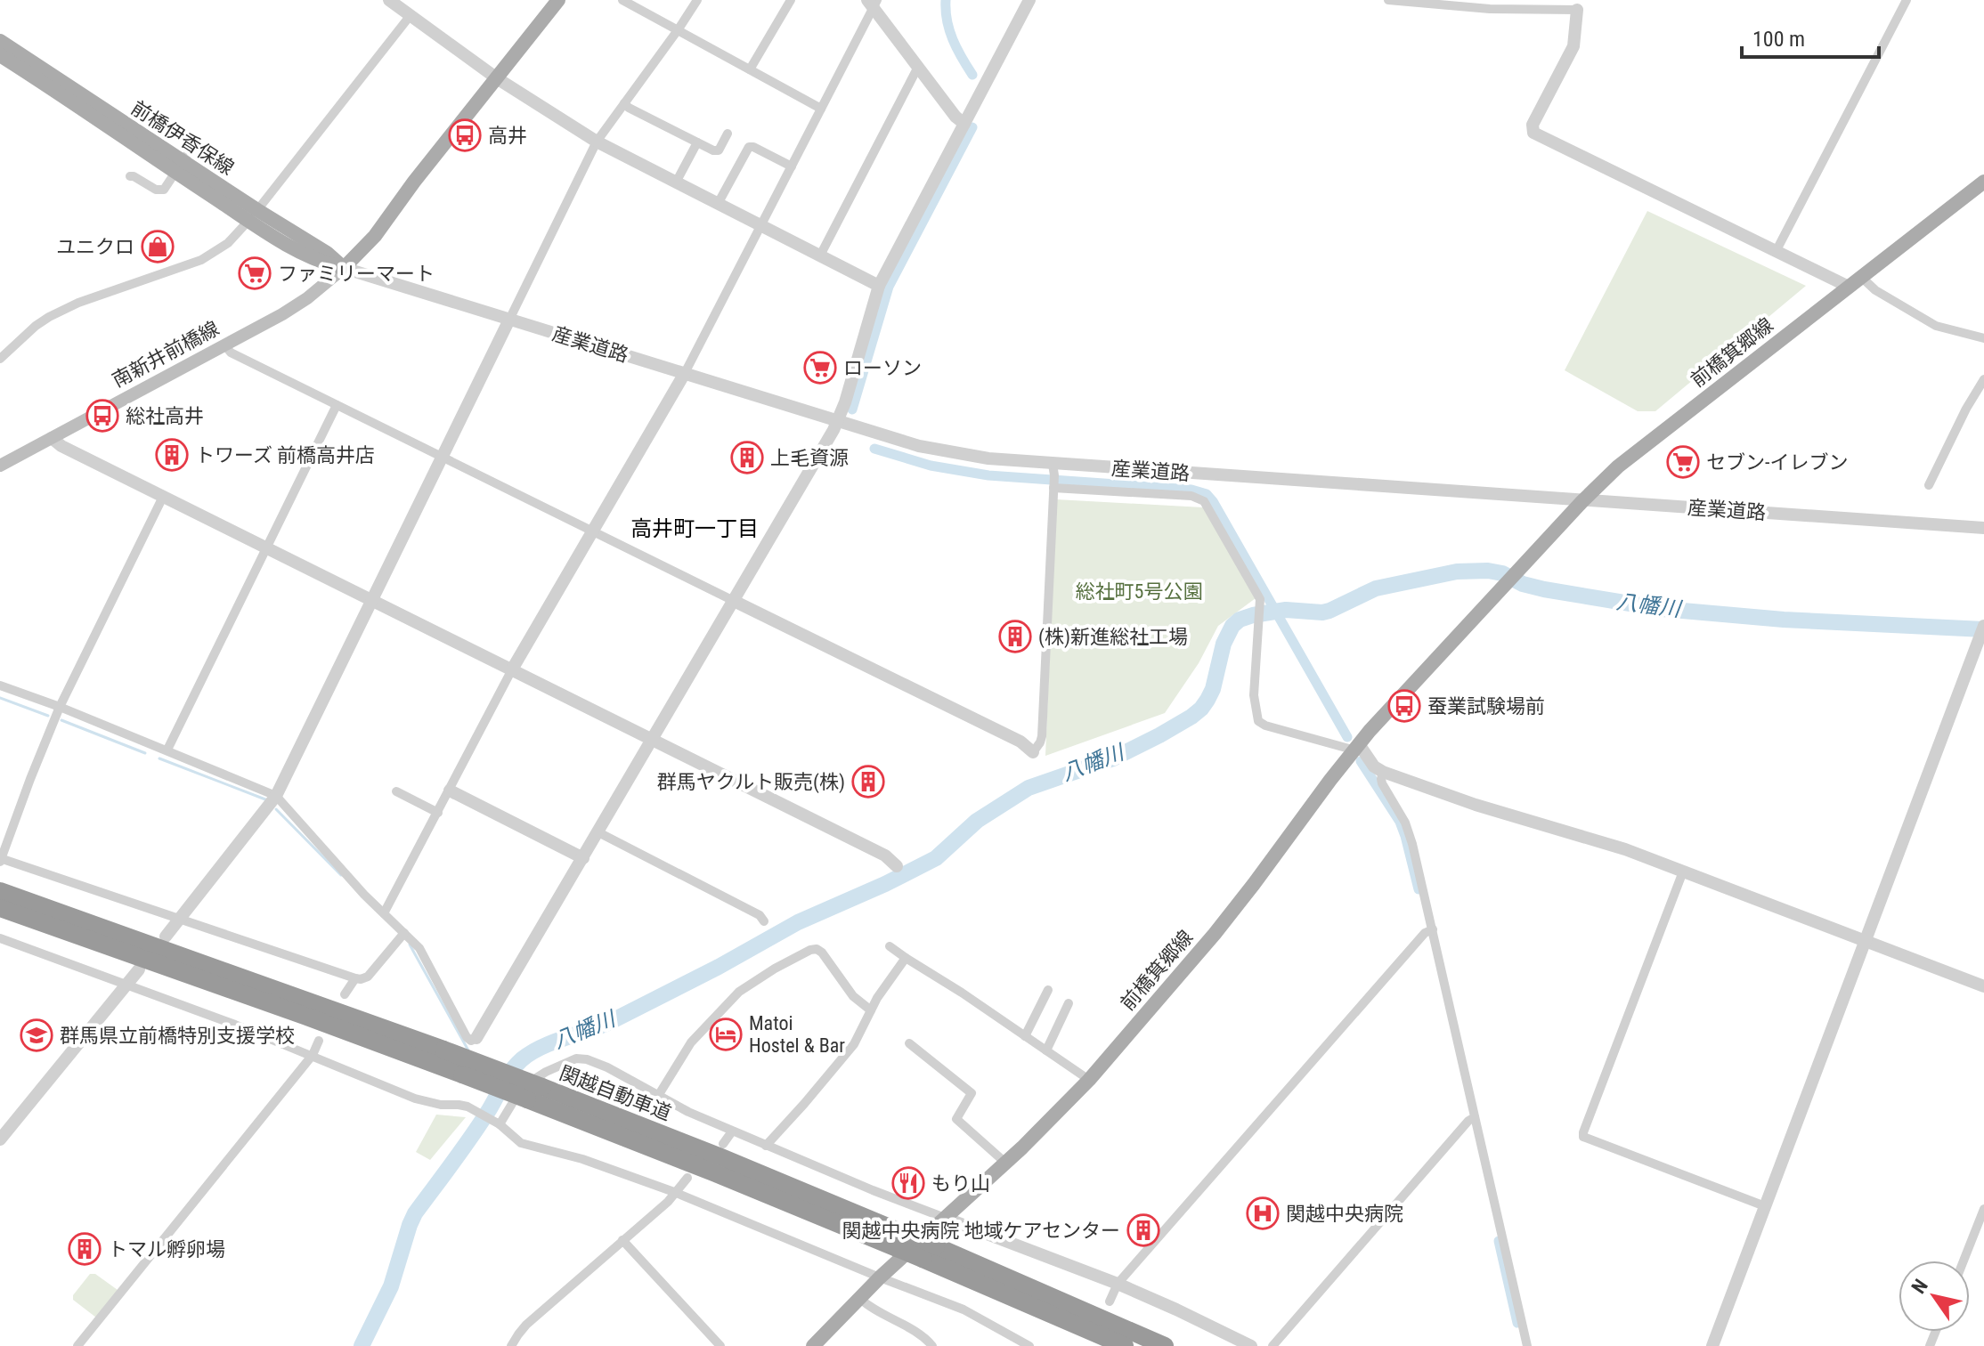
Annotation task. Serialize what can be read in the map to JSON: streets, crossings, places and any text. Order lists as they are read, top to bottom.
{
  "streets": {
    "highway": ["関越自動車道"],
    "main road": ["前橋伊香保線", "前橋箕郷線", "南新井前橋線"],
    "street": ["産業道路"]
  },
  "crossings": [
    ["前橋伊香保線", "産業道路"],
    ["前橋伊香保線", "南新井前橋線"],
    ["産業道路", "前橋箕郷線"],
    ["産業道路", "南新井前橋線"]
  ],
  "districts": ["高井町一丁目"],
  "water": ["八幡川"],
  "parks": ["総社町5号公園"],
  "places": {
    "bus stop": ["高井", "総社高井", "蚕業試験場前"],
    "shop": ["ユニクロ"],
    "supermarket": ["ファミリーマート", "ローソン", "セブン-イレブン"],
    "building": [
      "トワーズ 前橋高井店",
      "上毛資源",
      "(株)新進総社工場",
      "群馬ヤクルト販売(株)",
      "関越中央病院 地域ケアセンター",
      "トマル孵卵場"
    ],
    "hotel": ["Matoi Hostel & Bar"],
    "school or university": ["群馬県立前橋特別支援学校"],
    "restaurant": ["もり山"],
    "hospital": ["関越中央病院"]
  },
  "scale_bar": "100 m",
  "north": "top left"
}
